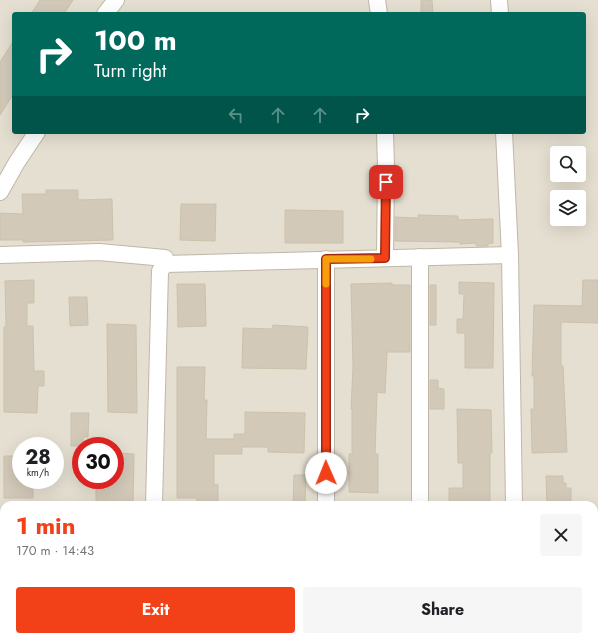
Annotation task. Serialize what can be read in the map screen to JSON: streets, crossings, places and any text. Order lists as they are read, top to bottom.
{
  "page": {
    "turn": ["100 m", "Turn right"],
    "speed": "28 km/h",
    "limit": "30",
    "heading": ["1 min", "170 m · 14:43"],
    "buttons": ["Exit", "Share"]
  }
}
